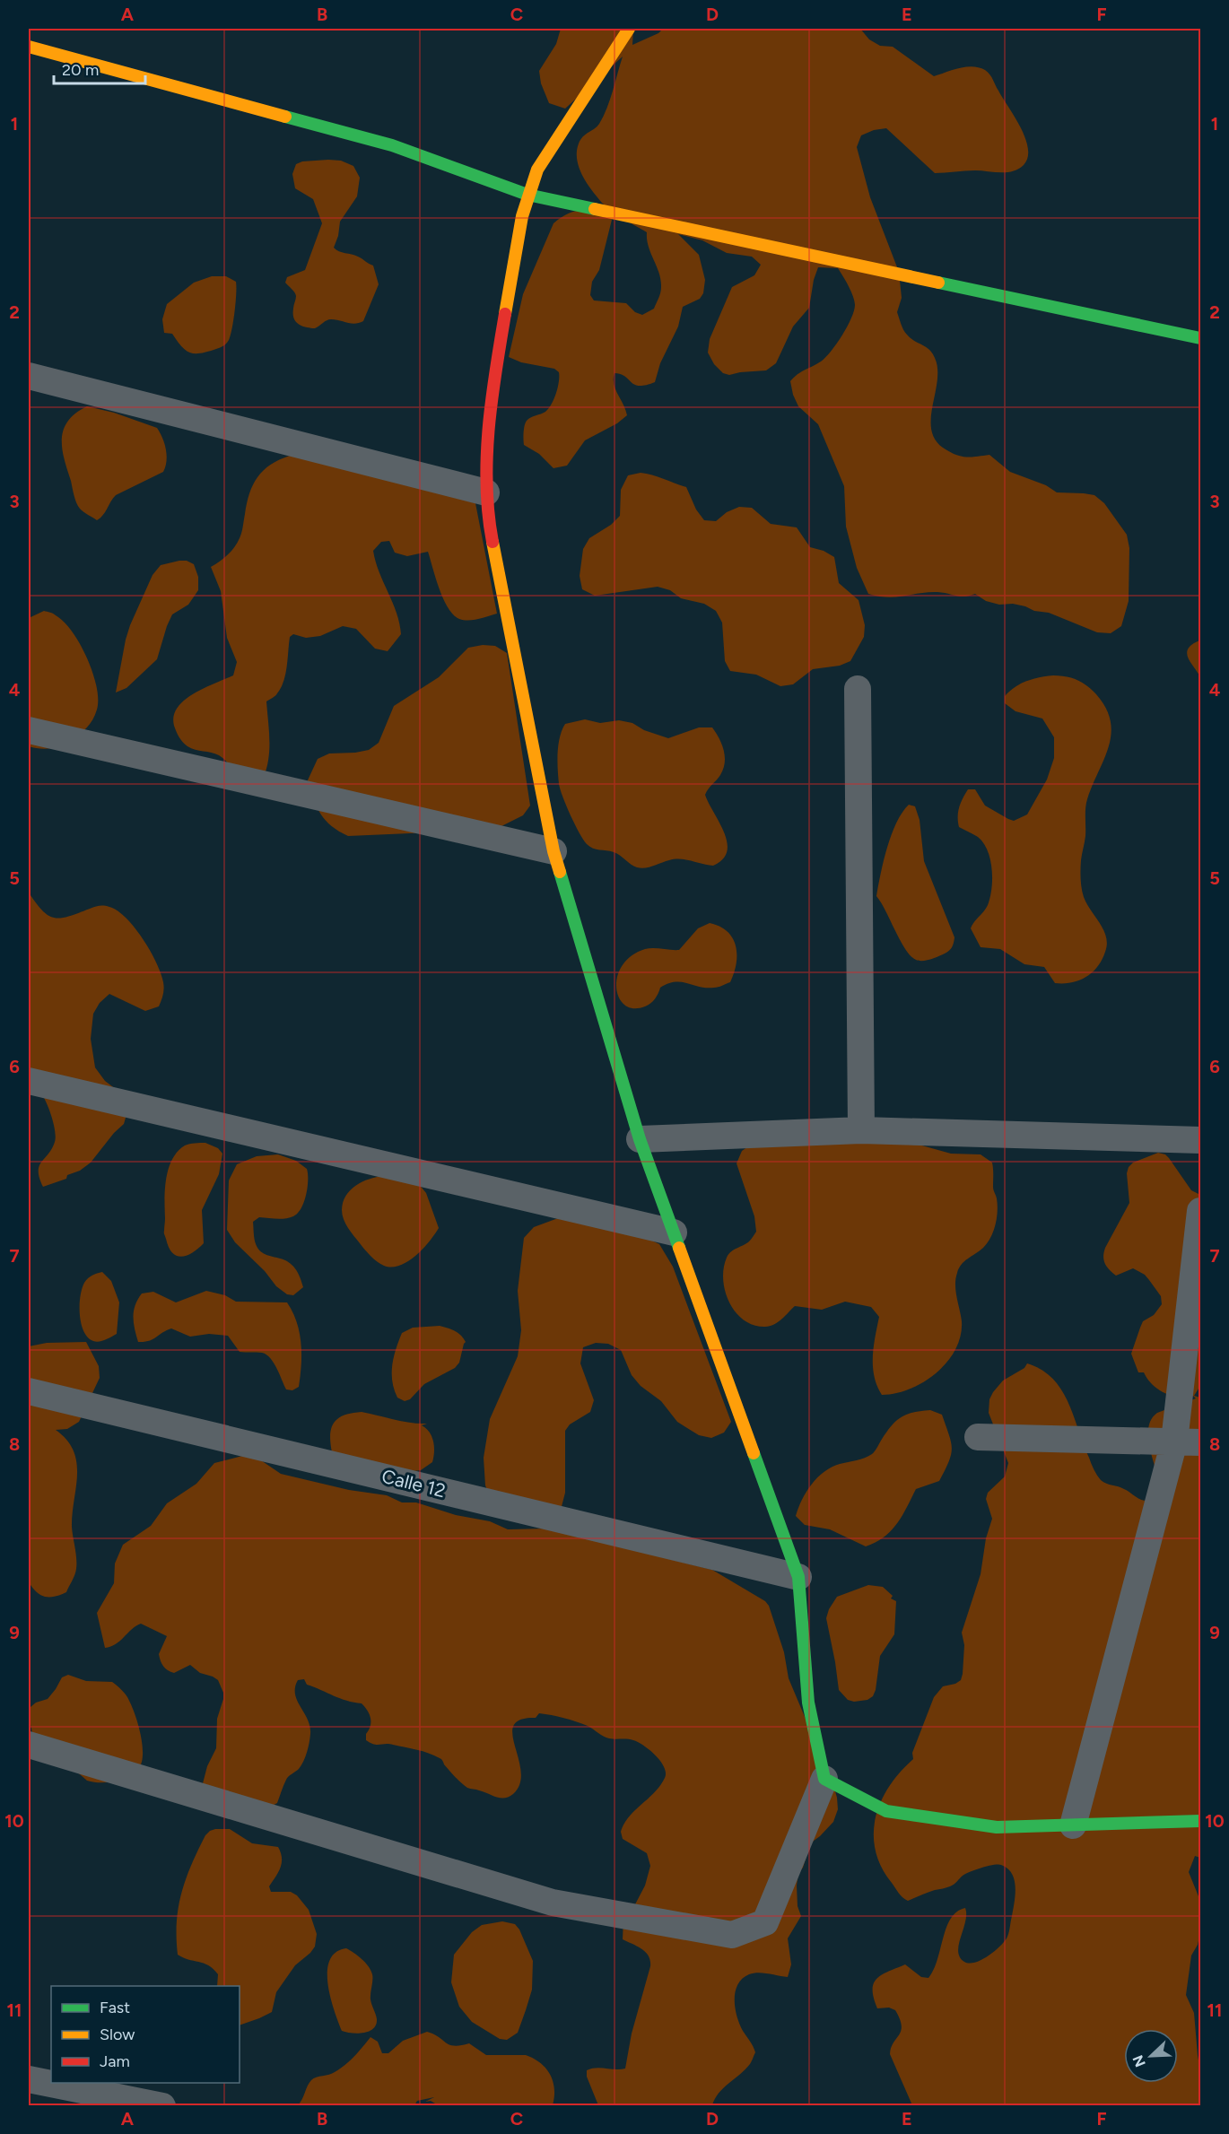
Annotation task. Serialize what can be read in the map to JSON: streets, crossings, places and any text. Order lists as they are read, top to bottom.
{
  "streets": {
    "street": ["Calle 12"]
  },
  "legend": ["Fast", "Slow", "Jam"],
  "scale_bar": "20 m",
  "north": "bottom left",
  "grid": {
    "columns": [
      "A",
      "B",
      "C",
      "D",
      "E",
      "F"
    ],
    "rows": [
      "1",
      "2",
      "3",
      "4",
      "5",
      "6",
      "7",
      "8",
      "9",
      "10",
      "11"
    ]
  }
}
